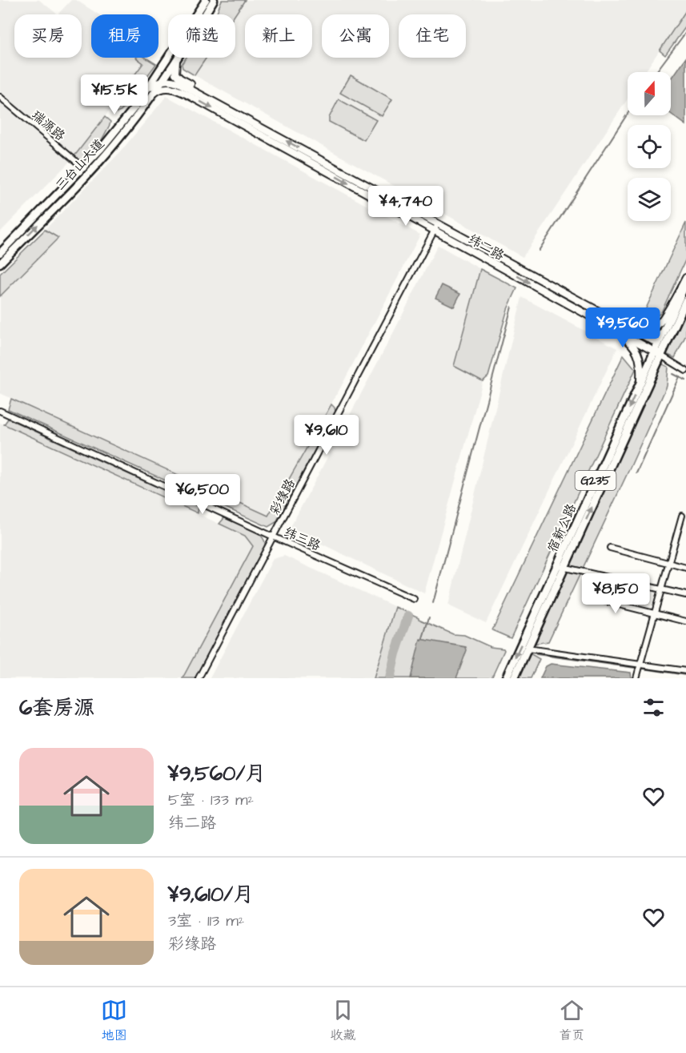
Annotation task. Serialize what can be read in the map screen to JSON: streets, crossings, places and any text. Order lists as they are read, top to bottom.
{
  "streets": {
    "highway": ["G235", "宿新公路"],
    "main road": ["三台山大道"],
    "street": [
      "瑞源路",
      "纬二路",
      "彩缘路",
      "纬三路"
    ]
  },
  "crossings": [
    ["瑞源路", "三台山大道"],
    ["三台山大道", "纬二路"],
    ["纬二路", "彩缘路"],
    ["纬二路", "宿新公路"],
    ["彩缘路", "纬三路"]
  ],
  "north": "top",
  "page": {
    "chip": [
      "买房",
      "租房",
      "筛选",
      "新上",
      "公寓",
      "住宅"
    ],
    "price": [
      "¥15.5K",
      "¥4,740",
      "¥9,560",
      "¥9,610",
      "¥6,500",
      "¥8,150"
    ],
    "heading": "6套房源",
    "list": [
      {
        "name": "¥9,560/月",
        "note": "5室 · 133 m² · 纬二路"
      },
      {
        "name": "¥9,610/月",
        "note": "3室 · 113 m² · 彩缘路"
      }
    ],
    "tabs": ["地图", "收藏", "首页"]
  }
}
